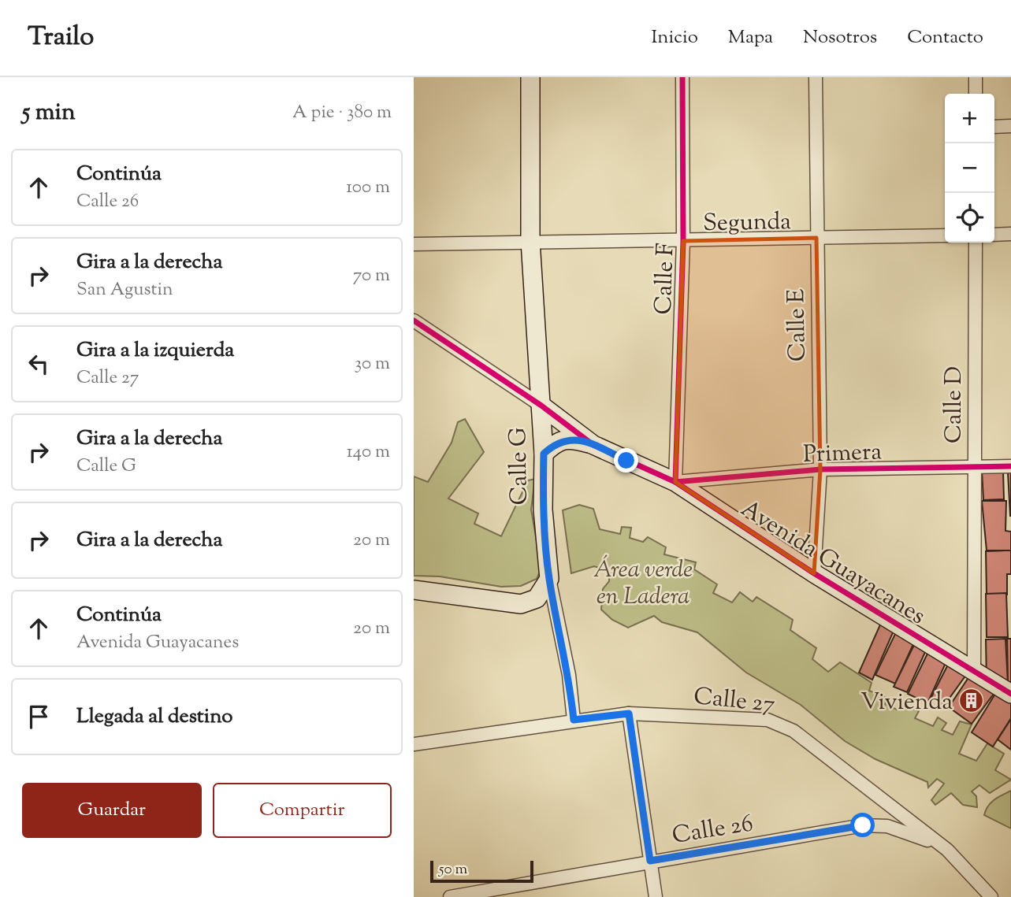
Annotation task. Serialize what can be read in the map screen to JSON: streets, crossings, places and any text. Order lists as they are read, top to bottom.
{
  "streets": {
    "street": [
      "Segunda",
      "Calle F",
      "Calle E",
      "Calle D",
      "Primera",
      "Calle G",
      "Avenida Guayacanes",
      "Calle 27",
      "Calle 26"
    ]
  },
  "crossings": [
    ["Segunda", "Calle F"],
    ["Segunda", "Calle E"],
    ["Segunda", "Calle G"],
    ["Calle F", "Primera"],
    ["Calle F", "Avenida Guayacanes"],
    ["Calle E", "Primera"],
    ["Calle E", "Avenida Guayacanes"],
    ["Calle D", "Primera"],
    ["Calle D", "Avenida Guayacanes"],
    ["Primera", "Avenida Guayacanes"],
    ["Calle G", "Avenida Guayacanes"],
    ["Calle G", "Calle 27"],
    ["Calle 27", "Calle 26"]
  ],
  "parks": ["Área verde en Ladera"],
  "places": {
    "building": ["Vivienda"]
  },
  "scale_bar": "50 m",
  "page": {
    "header": "Trailo",
    "nav": [
      "Inicio",
      "Mapa",
      "Nosotros",
      "Contacto"
    ],
    "heading": ["5 min", "A pie · 380 m"],
    "map_buttons": ["+", "−"],
    "list": [
      ["Continúa", "Calle 26", "100 m"],
      ["Gira a la derecha", "San Agustin", "70 m"],
      ["Gira a la izquierda", "Calle 27", "30 m"],
      ["Gira a la derecha", "Calle G", "140 m"],
      ["Gira a la derecha", "20 m"],
      ["Continúa", "Avenida Guayacanes", "20 m"],
      "Llegada al destino"
    ],
    "buttons": ["Guardar", "Compartir"],
    "scale": "50 m"
  }
}
